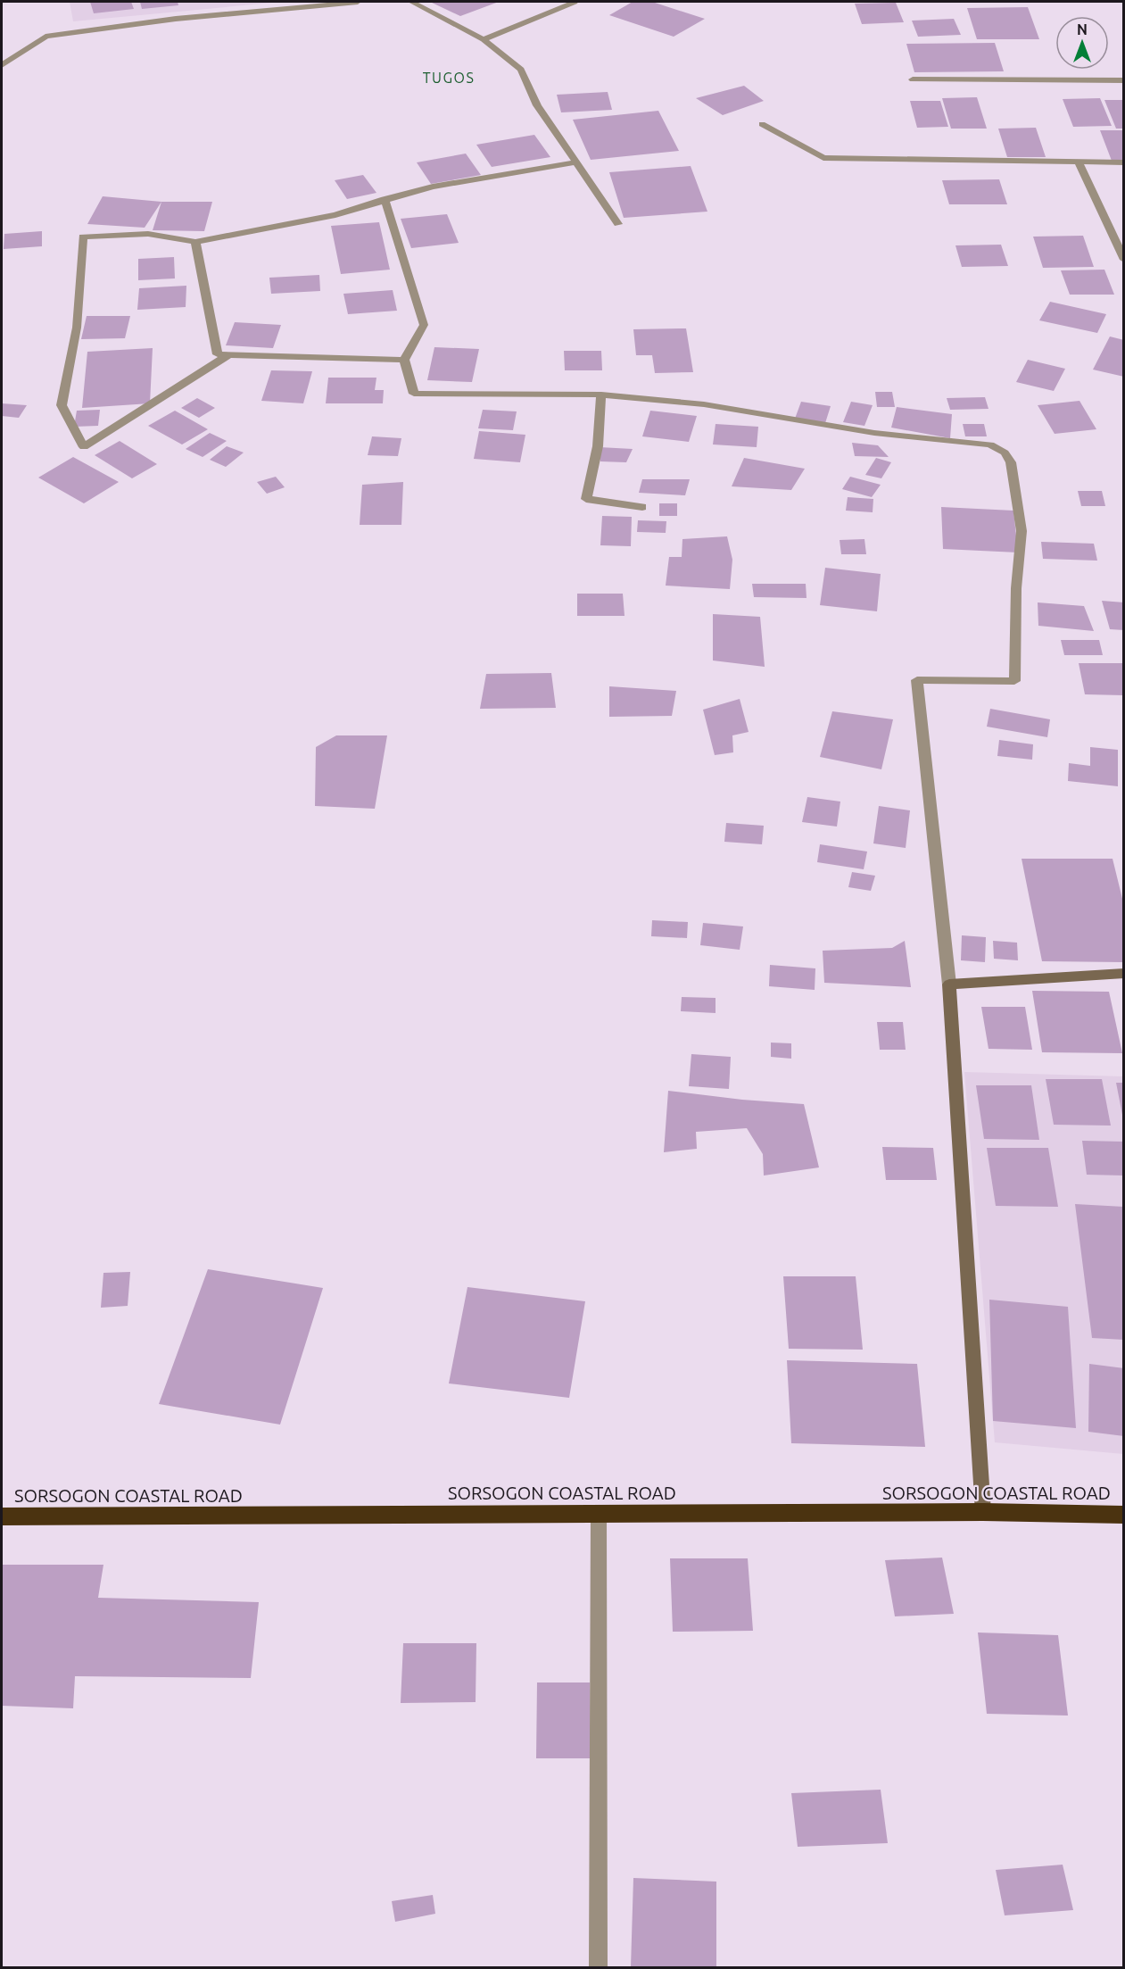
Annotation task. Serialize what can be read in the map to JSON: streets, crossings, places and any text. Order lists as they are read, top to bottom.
{
  "streets": {
    "highway": ["SORSOGON COASTAL ROAD"]
  },
  "districts": ["TUGOS"],
  "north": "top"
}
